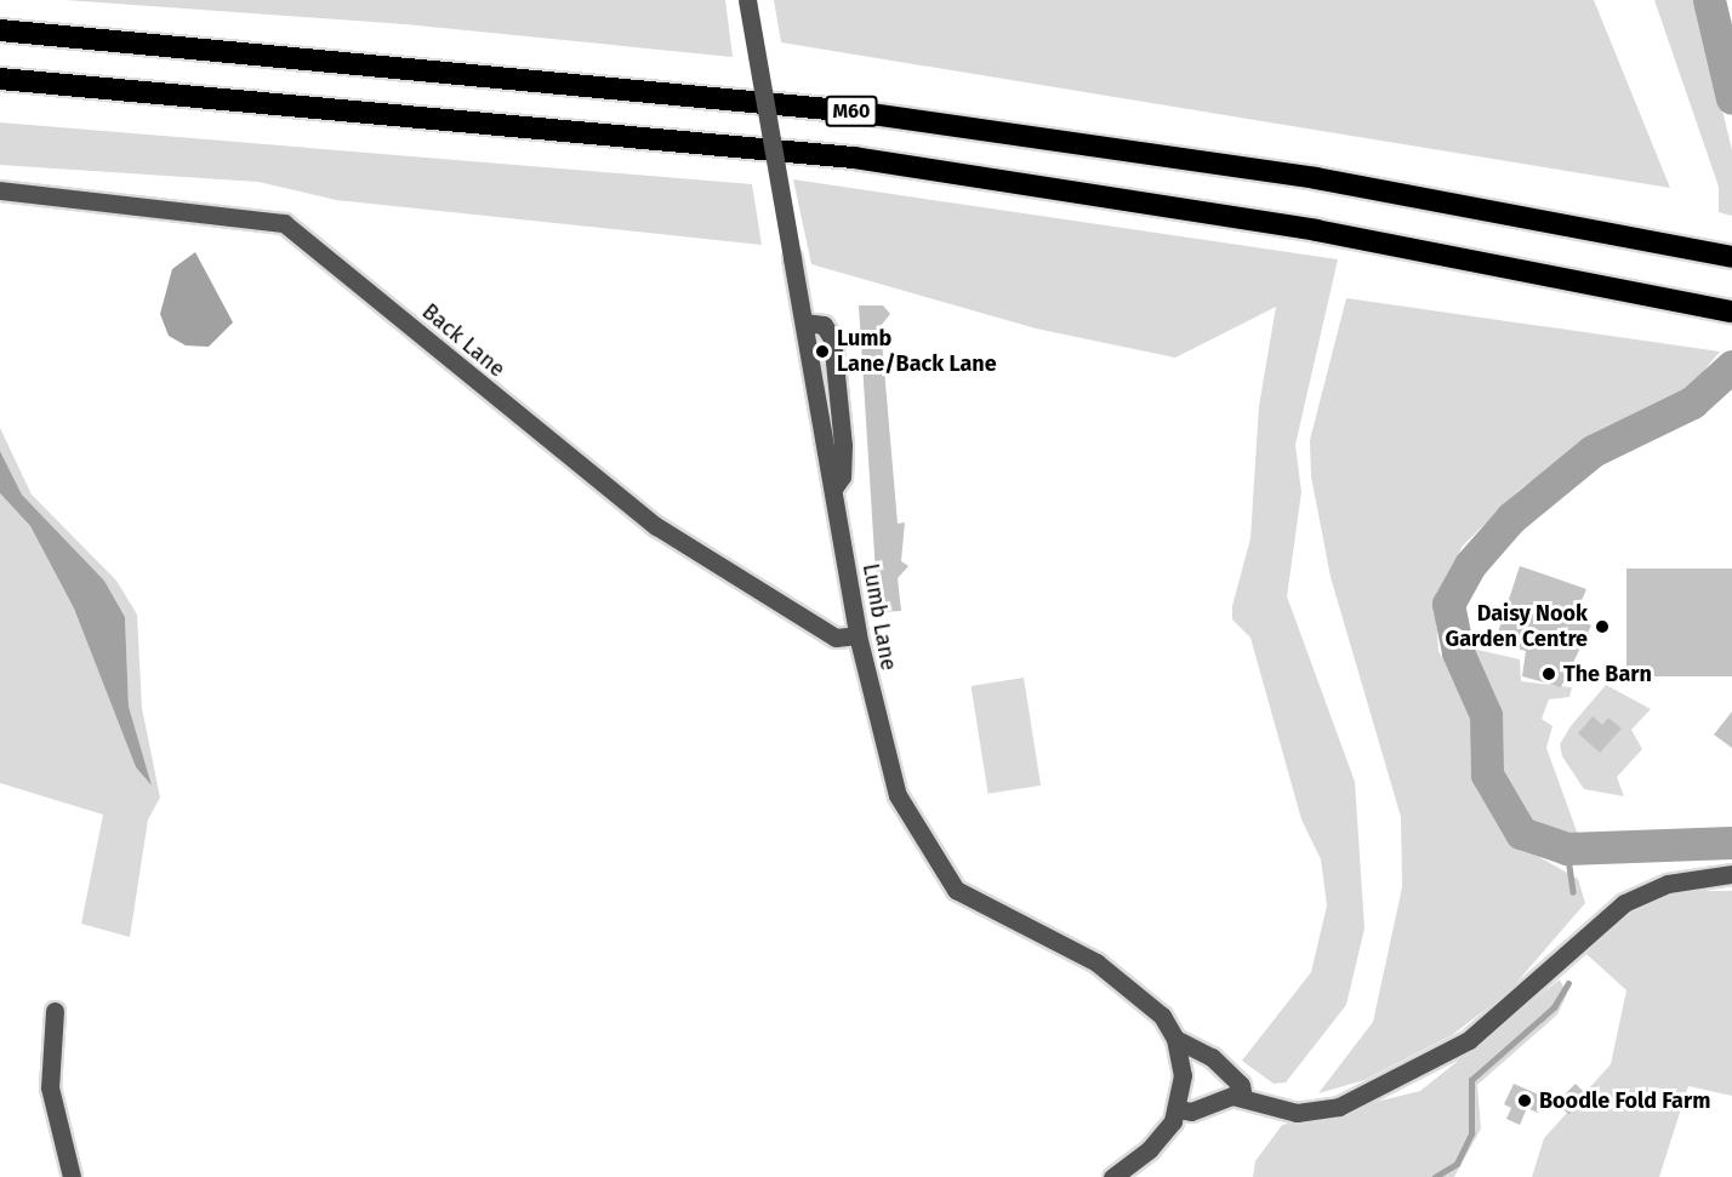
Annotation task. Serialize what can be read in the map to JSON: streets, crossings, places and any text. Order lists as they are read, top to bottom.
{
  "streets": {
    "highway": ["M60"],
    "street": ["Back Lane", "Lumb Lane"]
  },
  "crossings": [
    ["Back Lane", "Lumb Lane"]
  ],
  "places": [
    "Lumb Lane/Back Lane",
    "Daisy Nook Garden Centre",
    "The Barn",
    "Boodle Fold Farm"
  ]
}
